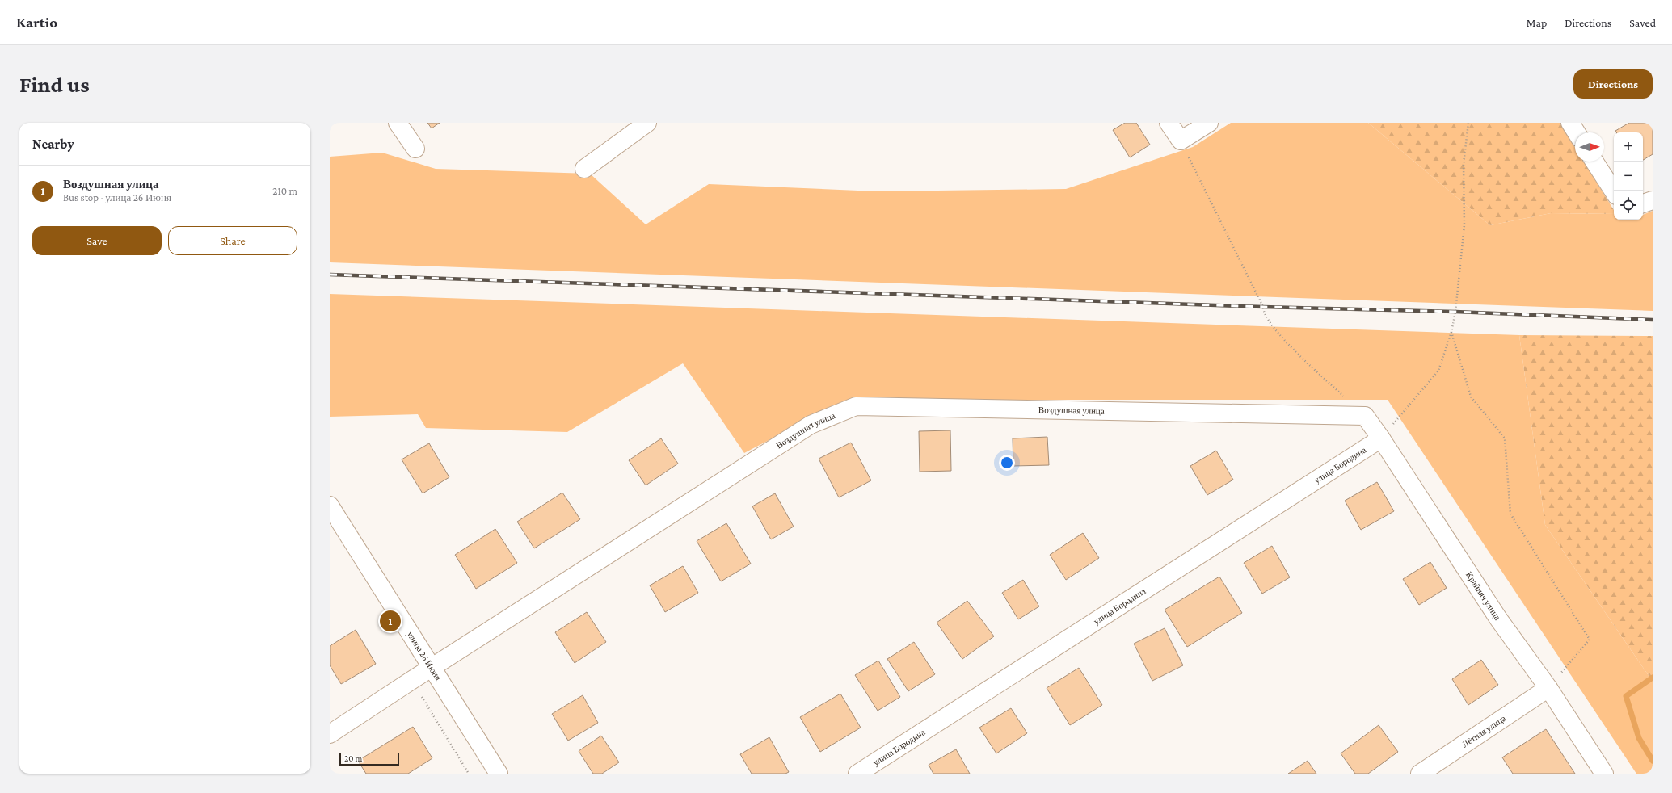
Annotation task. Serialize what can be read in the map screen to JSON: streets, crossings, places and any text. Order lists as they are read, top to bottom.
{
  "streets": {
    "street": [
      "Воздушная улица",
      "улица Бородина",
      "Крайняя улица",
      "улица 26 Июня",
      "Лётная улица"
    ]
  },
  "crossings": [
    ["Воздушная улица", "Крайняя улица"],
    ["Воздушная улица", "улица 26 Июня"],
    ["улица Бородина", "Крайняя улица"],
    ["Крайняя улица", "Лётная улица"]
  ],
  "scale_bar": "20 m",
  "north": "right",
  "page": {
    "header": "Kartio",
    "nav": ["Map", "Directions", "Saved"],
    "buttons": [
      "Directions",
      ["Save", "Share"]
    ],
    "title": "Find us",
    "heading": "Nearby",
    "map_buttons": ["+", "−"],
    "list": [
      {
        "mark": "1",
        "name": "Воздушная улица",
        "note": "Bus stop · улица 26 Июня",
        "value": "210 m"
      }
    ],
    "pins": "1",
    "scale": "20 m"
  }
}
